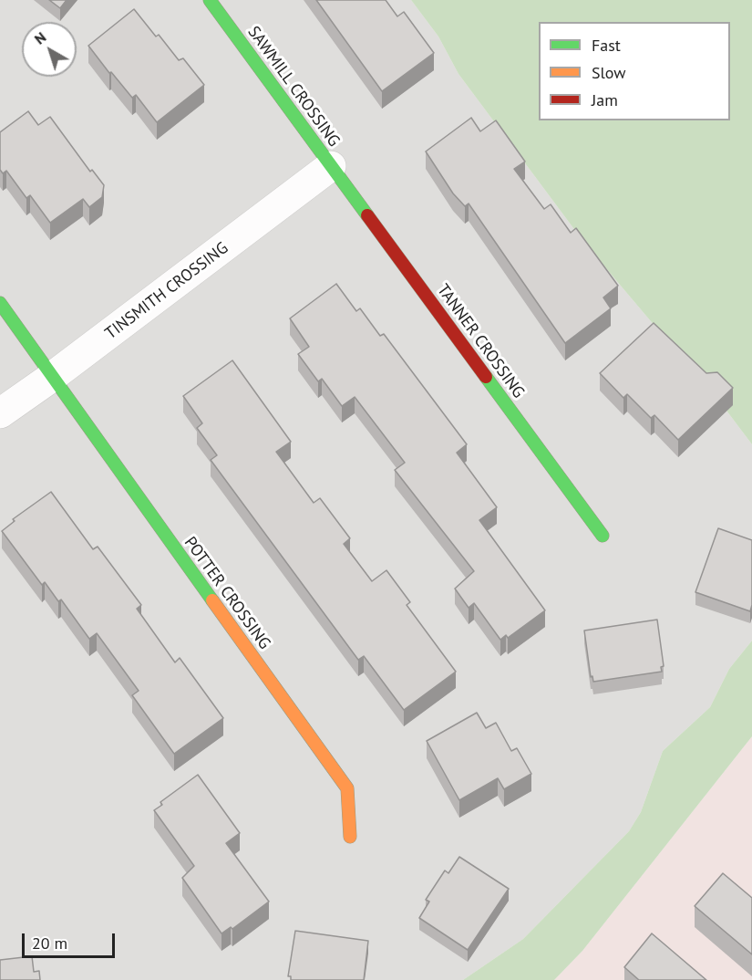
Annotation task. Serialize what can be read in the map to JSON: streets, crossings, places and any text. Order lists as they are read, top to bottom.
{
  "streets": {
    "street": [
      "SAWMILL CROSSING",
      "TINSMITH CROSSING",
      "TANNER CROSSING",
      "POTTER CROSSING"
    ]
  },
  "crossings": [
    ["SAWMILL CROSSING", "TINSMITH CROSSING"],
    ["SAWMILL CROSSING", "TANNER CROSSING"],
    ["TINSMITH CROSSING", "TANNER CROSSING"],
    ["TINSMITH CROSSING", "POTTER CROSSING"]
  ],
  "legend": ["Fast", "Slow", "Jam"],
  "scale_bar": "20 m",
  "north": "top left"
}
